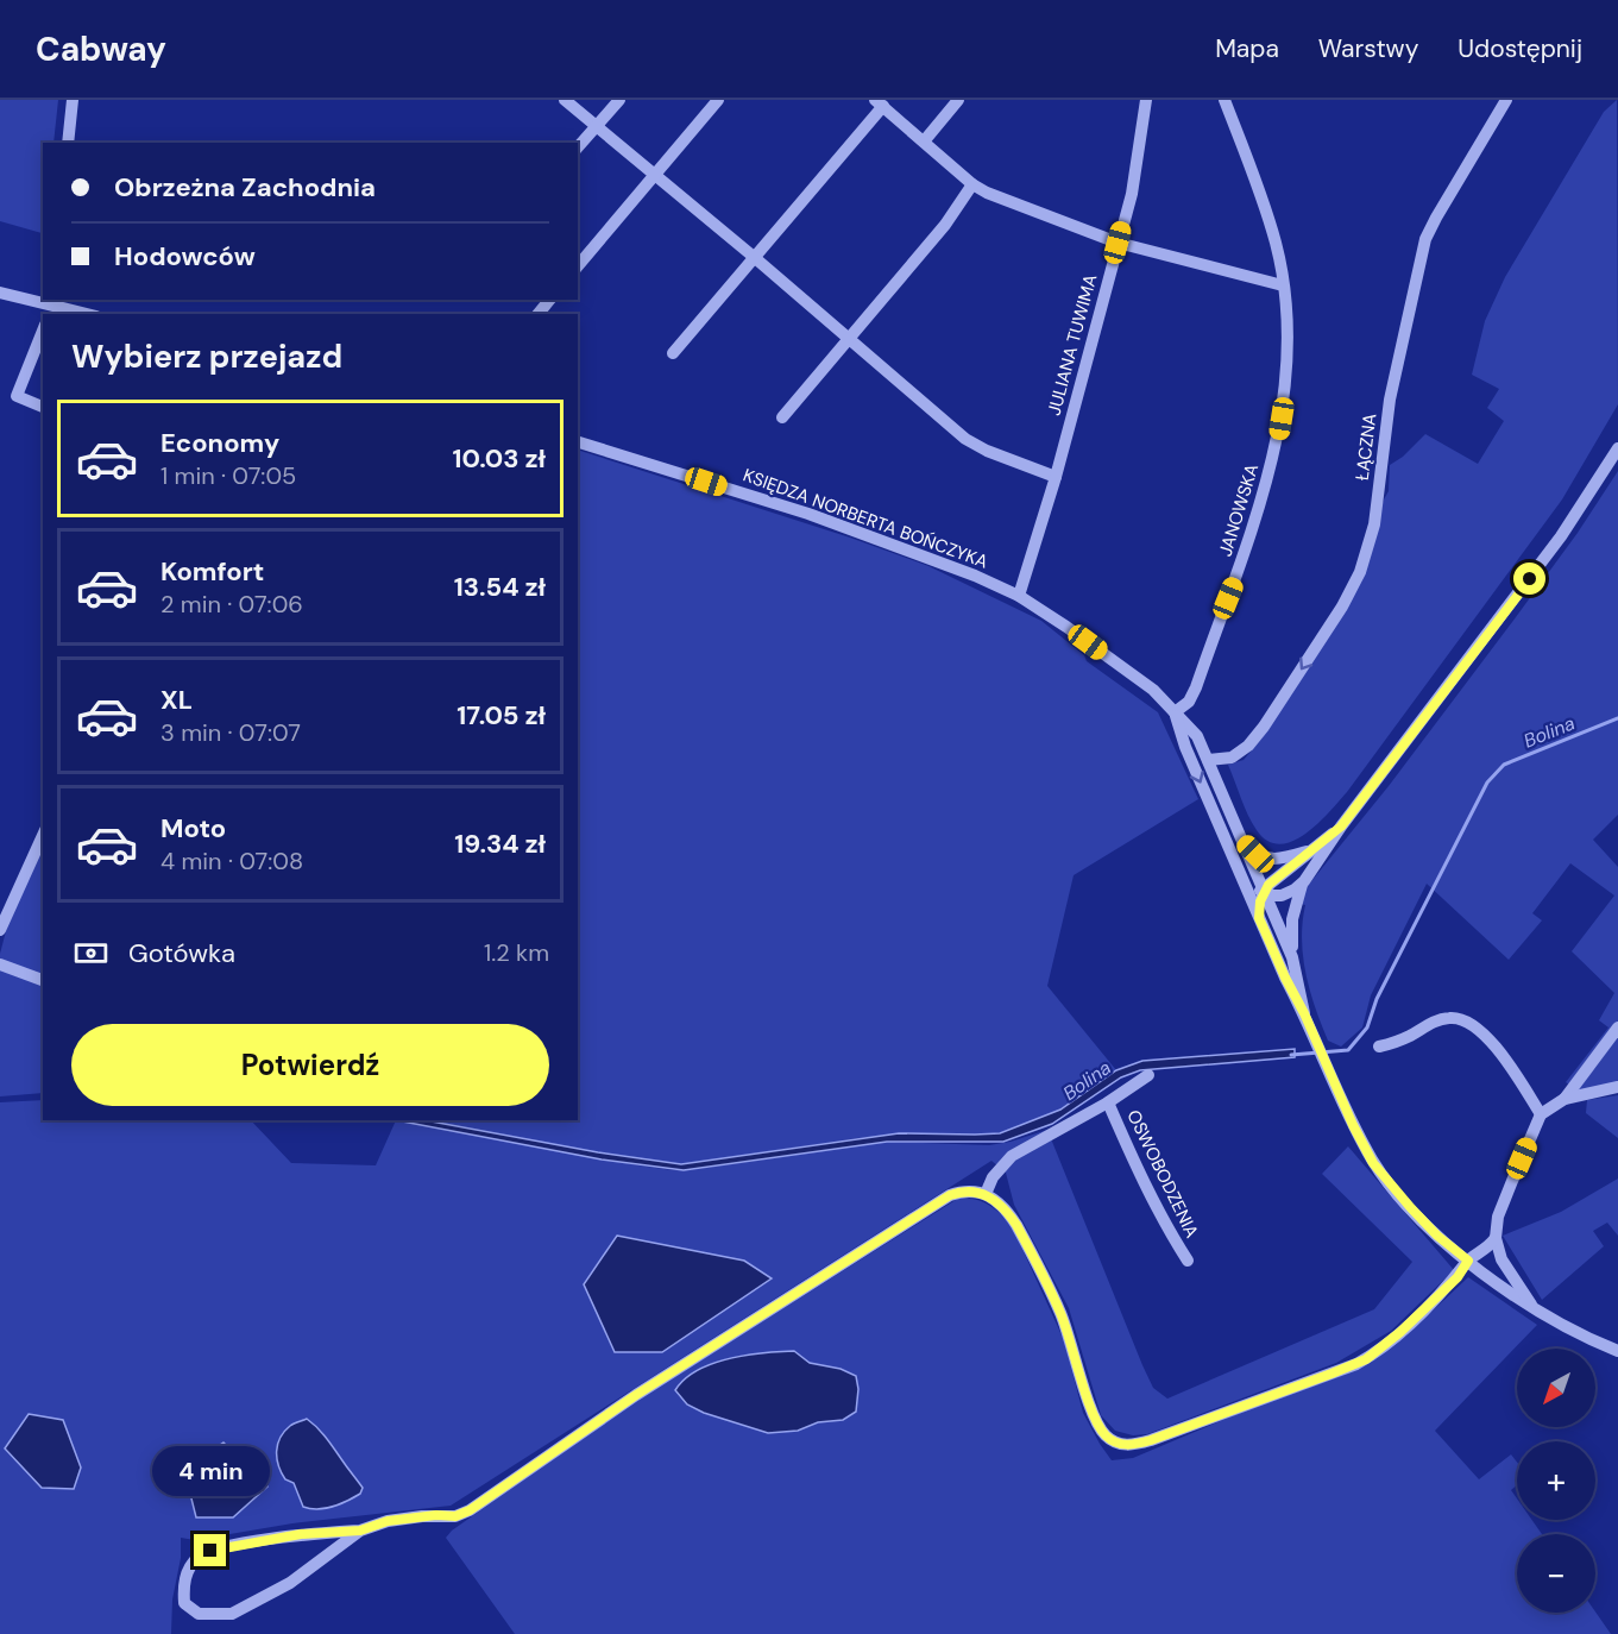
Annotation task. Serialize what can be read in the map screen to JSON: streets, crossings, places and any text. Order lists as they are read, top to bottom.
{
  "streets": {
    "street": [
      "JULIANA TUWIMA",
      "ŁĄCZNA",
      "JANOWSKA",
      "KSIĘDZA NORBERTA BOŃCZYKA",
      "OSWOBODZENIA"
    ]
  },
  "crossings": [
    ["JULIANA TUWIMA", "KSIĘDZA NORBERTA BOŃCZYKA"]
  ],
  "one_way": ["ŁĄCZNA"],
  "water": ["Bolina"],
  "north": "bottom left",
  "page": {
    "header": "Cabway",
    "nav": ["Mapa", "Warstwy", "Udostępnij"],
    "banner": ["Obrzeżna Zachodnia", "Hodowców"],
    "heading": "Wybierz przejazd",
    "list": [
      {
        "name": "Economy",
        "note": "1 min · 07:05",
        "value": "10.03 zł"
      },
      {
        "name": "Komfort",
        "note": "2 min · 07:06",
        "value": "13.54 zł"
      },
      {
        "name": "XL",
        "note": "3 min · 07:07",
        "value": "17.05 zł"
      },
      {
        "name": "Moto",
        "note": "4 min · 07:08",
        "value": "19.34 zł"
      }
    ],
    "pay": ["Gotówka", "1.2 km"],
    "buttons": "Potwierdź",
    "map_buttons": ["+", "−"],
    "bubble": "4 min"
  }
}
